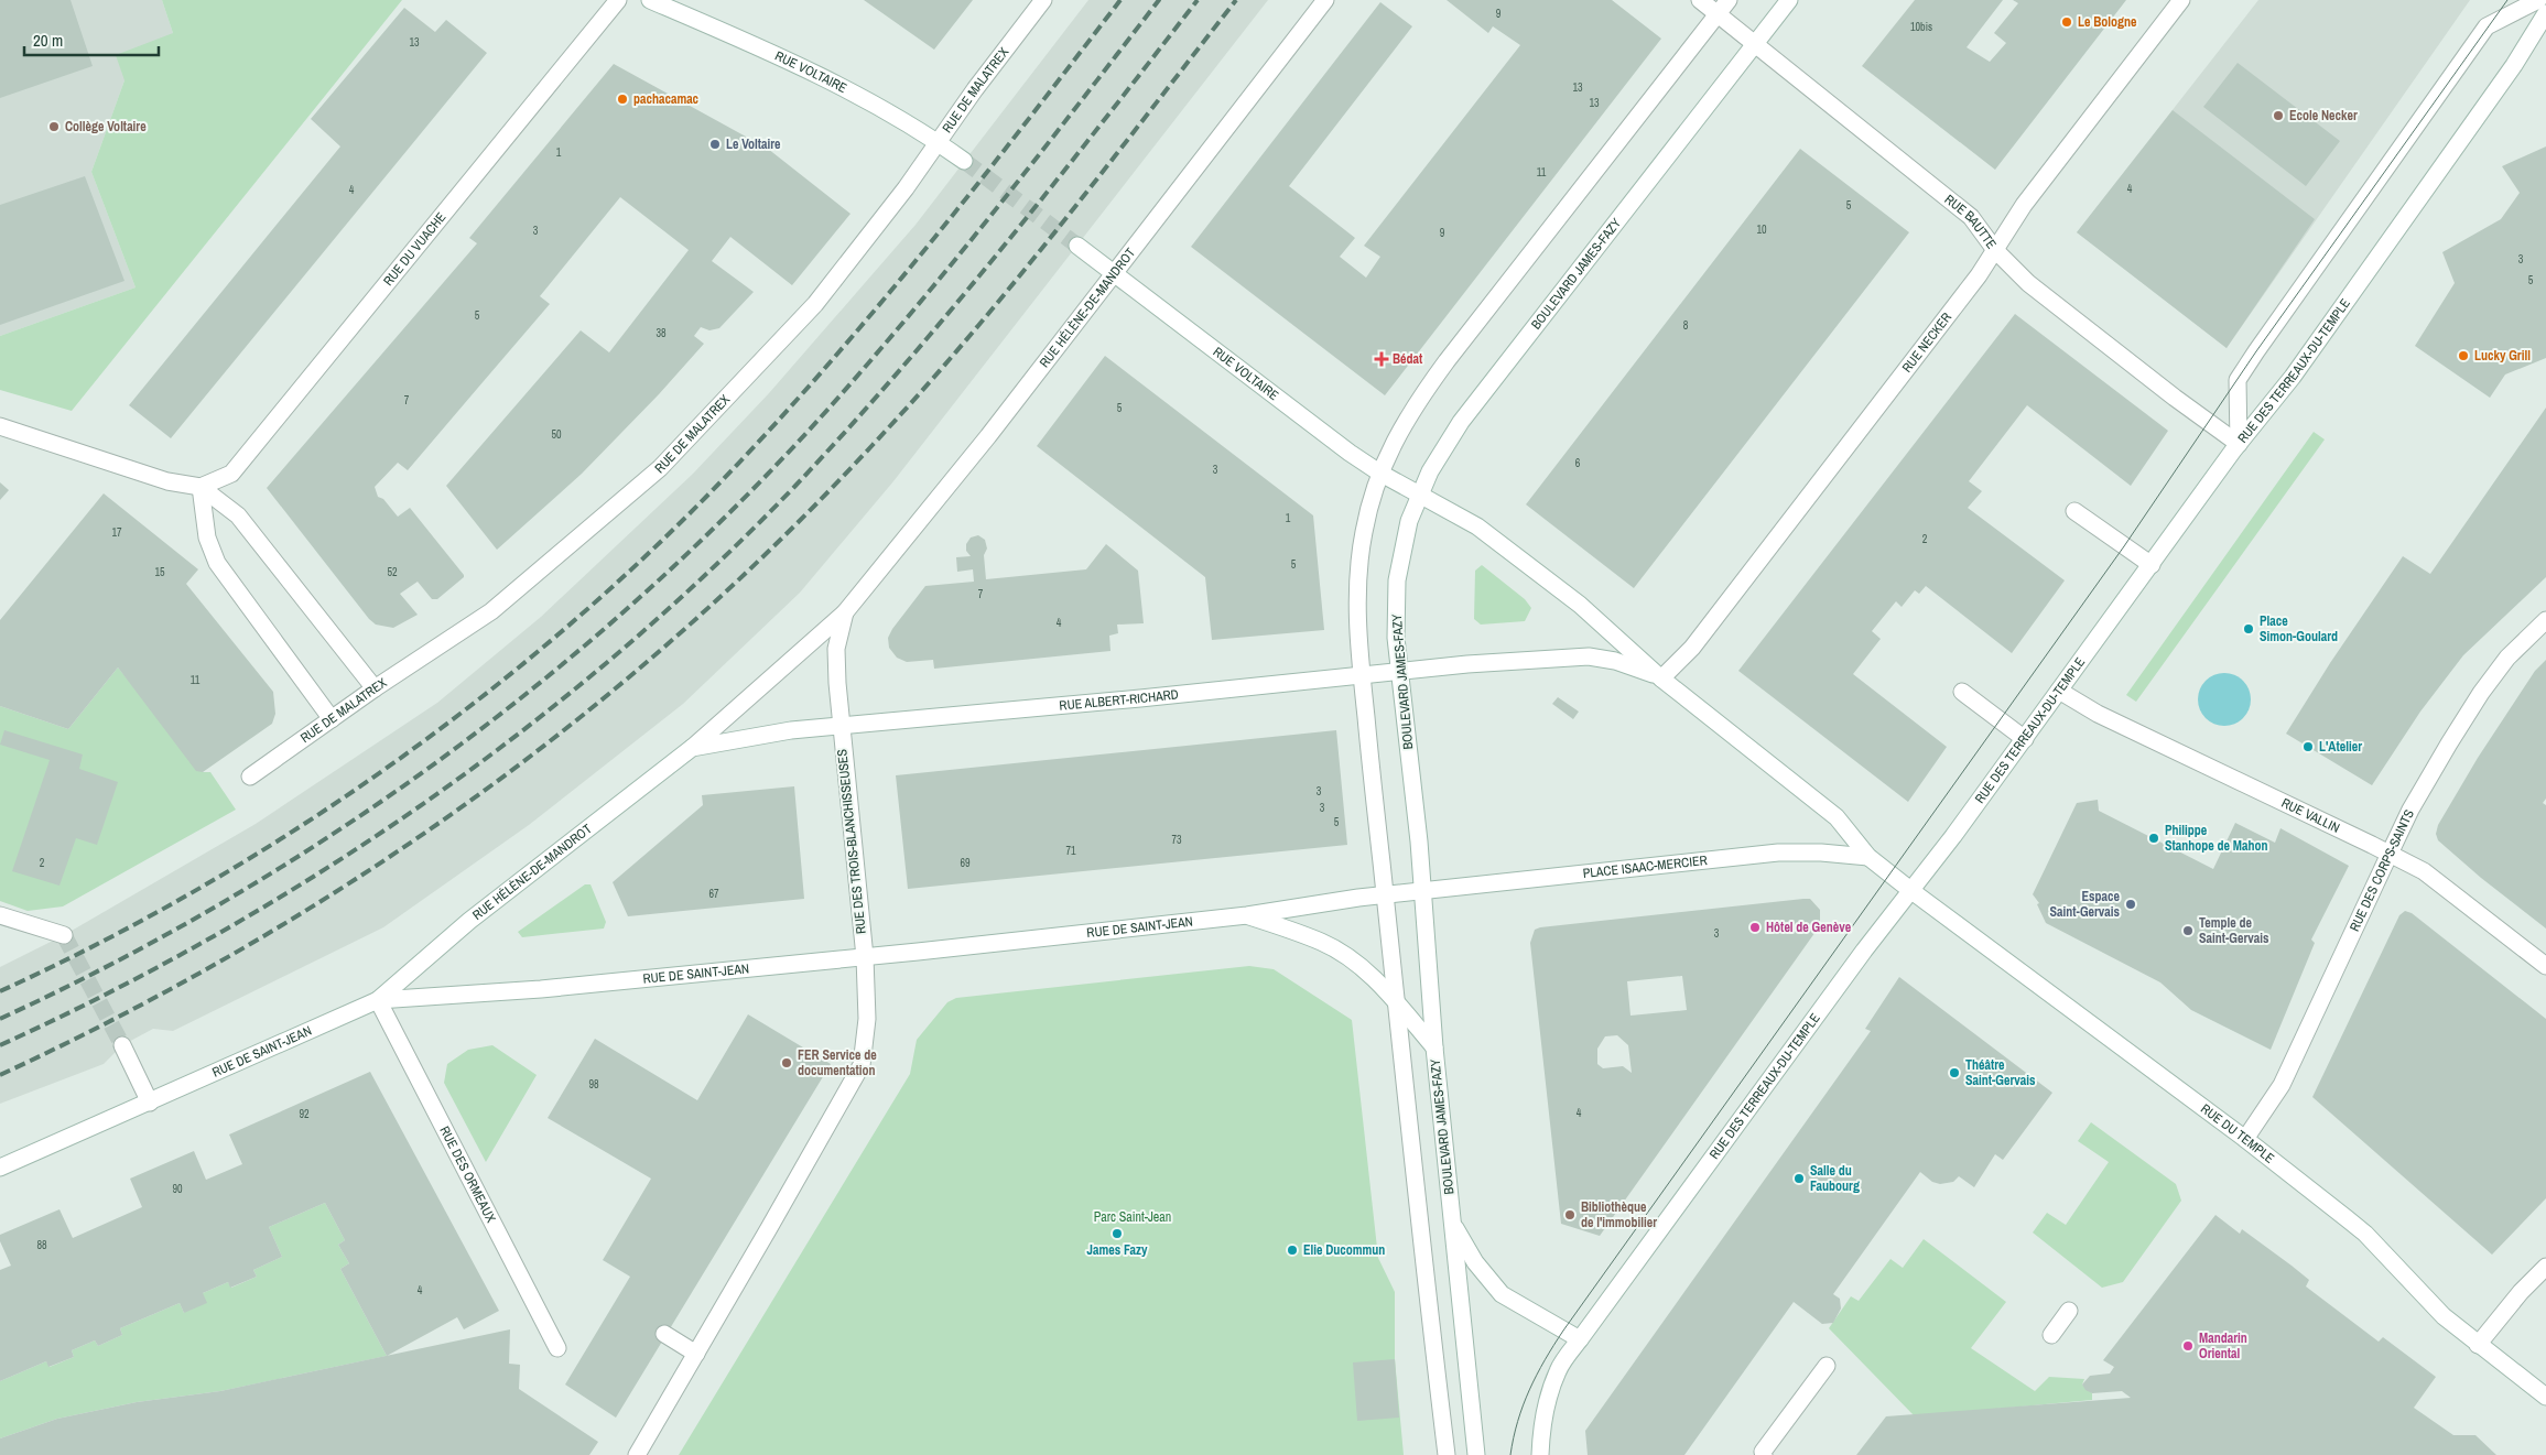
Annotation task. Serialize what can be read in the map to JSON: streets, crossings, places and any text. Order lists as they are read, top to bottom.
{
  "streets": {
    "street": [
      "RUE VOLTAIRE",
      "RUE DE MALATREX",
      "RUE BAUTTE",
      "RUE DU VUACHE",
      "BOULEVARD JAMES-FAZY",
      "RUE HÉLÈNE-DE-MANDROT",
      "RUE NECKER",
      "RUE DES TERREAUX-DU-TEMPLE",
      "RUE ALBERT-RICHARD",
      "RUE VALLIN",
      "RUE DES TROIS-BLANCHISSEUSES",
      "PLACE ISAAC-MERCIER",
      "RUE DES CORPS-SAINTS",
      "RUE DE SAINT-JEAN",
      "RUE DU TEMPLE",
      "RUE DES ORMEAUX"
    ]
  },
  "crossings": [
    ["RUE VOLTAIRE", "RUE DE MALATREX"],
    ["RUE VOLTAIRE", "BOULEVARD JAMES-FAZY"],
    ["RUE VOLTAIRE", "RUE HÉLÈNE-DE-MANDROT"],
    ["RUE BAUTTE", "BOULEVARD JAMES-FAZY"],
    ["RUE BAUTTE", "RUE NECKER"],
    ["RUE BAUTTE", "RUE DES TERREAUX-DU-TEMPLE"],
    ["BOULEVARD JAMES-FAZY", "RUE ALBERT-RICHARD"],
    ["BOULEVARD JAMES-FAZY", "PLACE ISAAC-MERCIER"],
    ["BOULEVARD JAMES-FAZY", "RUE DE SAINT-JEAN"],
    ["RUE HÉLÈNE-DE-MANDROT", "RUE ALBERT-RICHARD"],
    ["RUE HÉLÈNE-DE-MANDROT", "RUE DES TROIS-BLANCHISSEUSES"],
    ["RUE HÉLÈNE-DE-MANDROT", "RUE DE SAINT-JEAN"],
    ["RUE HÉLÈNE-DE-MANDROT", "RUE DES ORMEAUX"],
    ["RUE DES TERREAUX-DU-TEMPLE", "RUE VALLIN"],
    ["RUE DES TERREAUX-DU-TEMPLE", "RUE DU TEMPLE"],
    ["RUE ALBERT-RICHARD", "RUE DES TROIS-BLANCHISSEUSES"],
    ["RUE VALLIN", "RUE DES CORPS-SAINTS"],
    ["RUE DES TROIS-BLANCHISSEUSES", "RUE DE SAINT-JEAN"],
    ["PLACE ISAAC-MERCIER", "RUE DE SAINT-JEAN"],
    ["RUE DES CORPS-SAINTS", "RUE DU TEMPLE"],
    ["RUE DE SAINT-JEAN", "RUE DES ORMEAUX"]
  ],
  "parks": ["Parc Saint-Jean"],
  "places": {
    "other": [
      "Le Bologne",
      "pachacamac",
      "Ecole Necker",
      "Collège Voltaire",
      "Le Voltaire",
      "Lucky Grill",
      "Place Simon-Goulard",
      "L'Atelier",
      "Philippe Stanhope de Mahon",
      "Espace Saint-Gervais",
      "Hôtel de Genève",
      "Temple de Saint-Gervais",
      "FER Service de documentation",
      "Théâtre Saint-Gervais",
      "Salle du Faubourg",
      "Bibliothèque de l'immobilier",
      "James Fazy",
      "Elie Ducommun",
      "Mandarin Oriental"
    ],
    "health": ["Bédat"]
  },
  "house_numbers": [
    "9",
    "10bis",
    "13",
    "13",
    "13",
    "1",
    "11",
    "4",
    "4",
    "5",
    "10",
    "3",
    "9",
    "3",
    "5",
    "5",
    "8",
    "38",
    "7",
    "5",
    "50",
    "6",
    "3",
    "1",
    "17",
    "2",
    "5",
    "15",
    "52",
    "7",
    "4",
    "11",
    "3",
    "3",
    "5",
    "73",
    "71",
    "2",
    "69",
    "67",
    "3",
    "98",
    "4",
    "92",
    "90",
    "88",
    "4"
  ],
  "scale_bar": "20 m"
}
